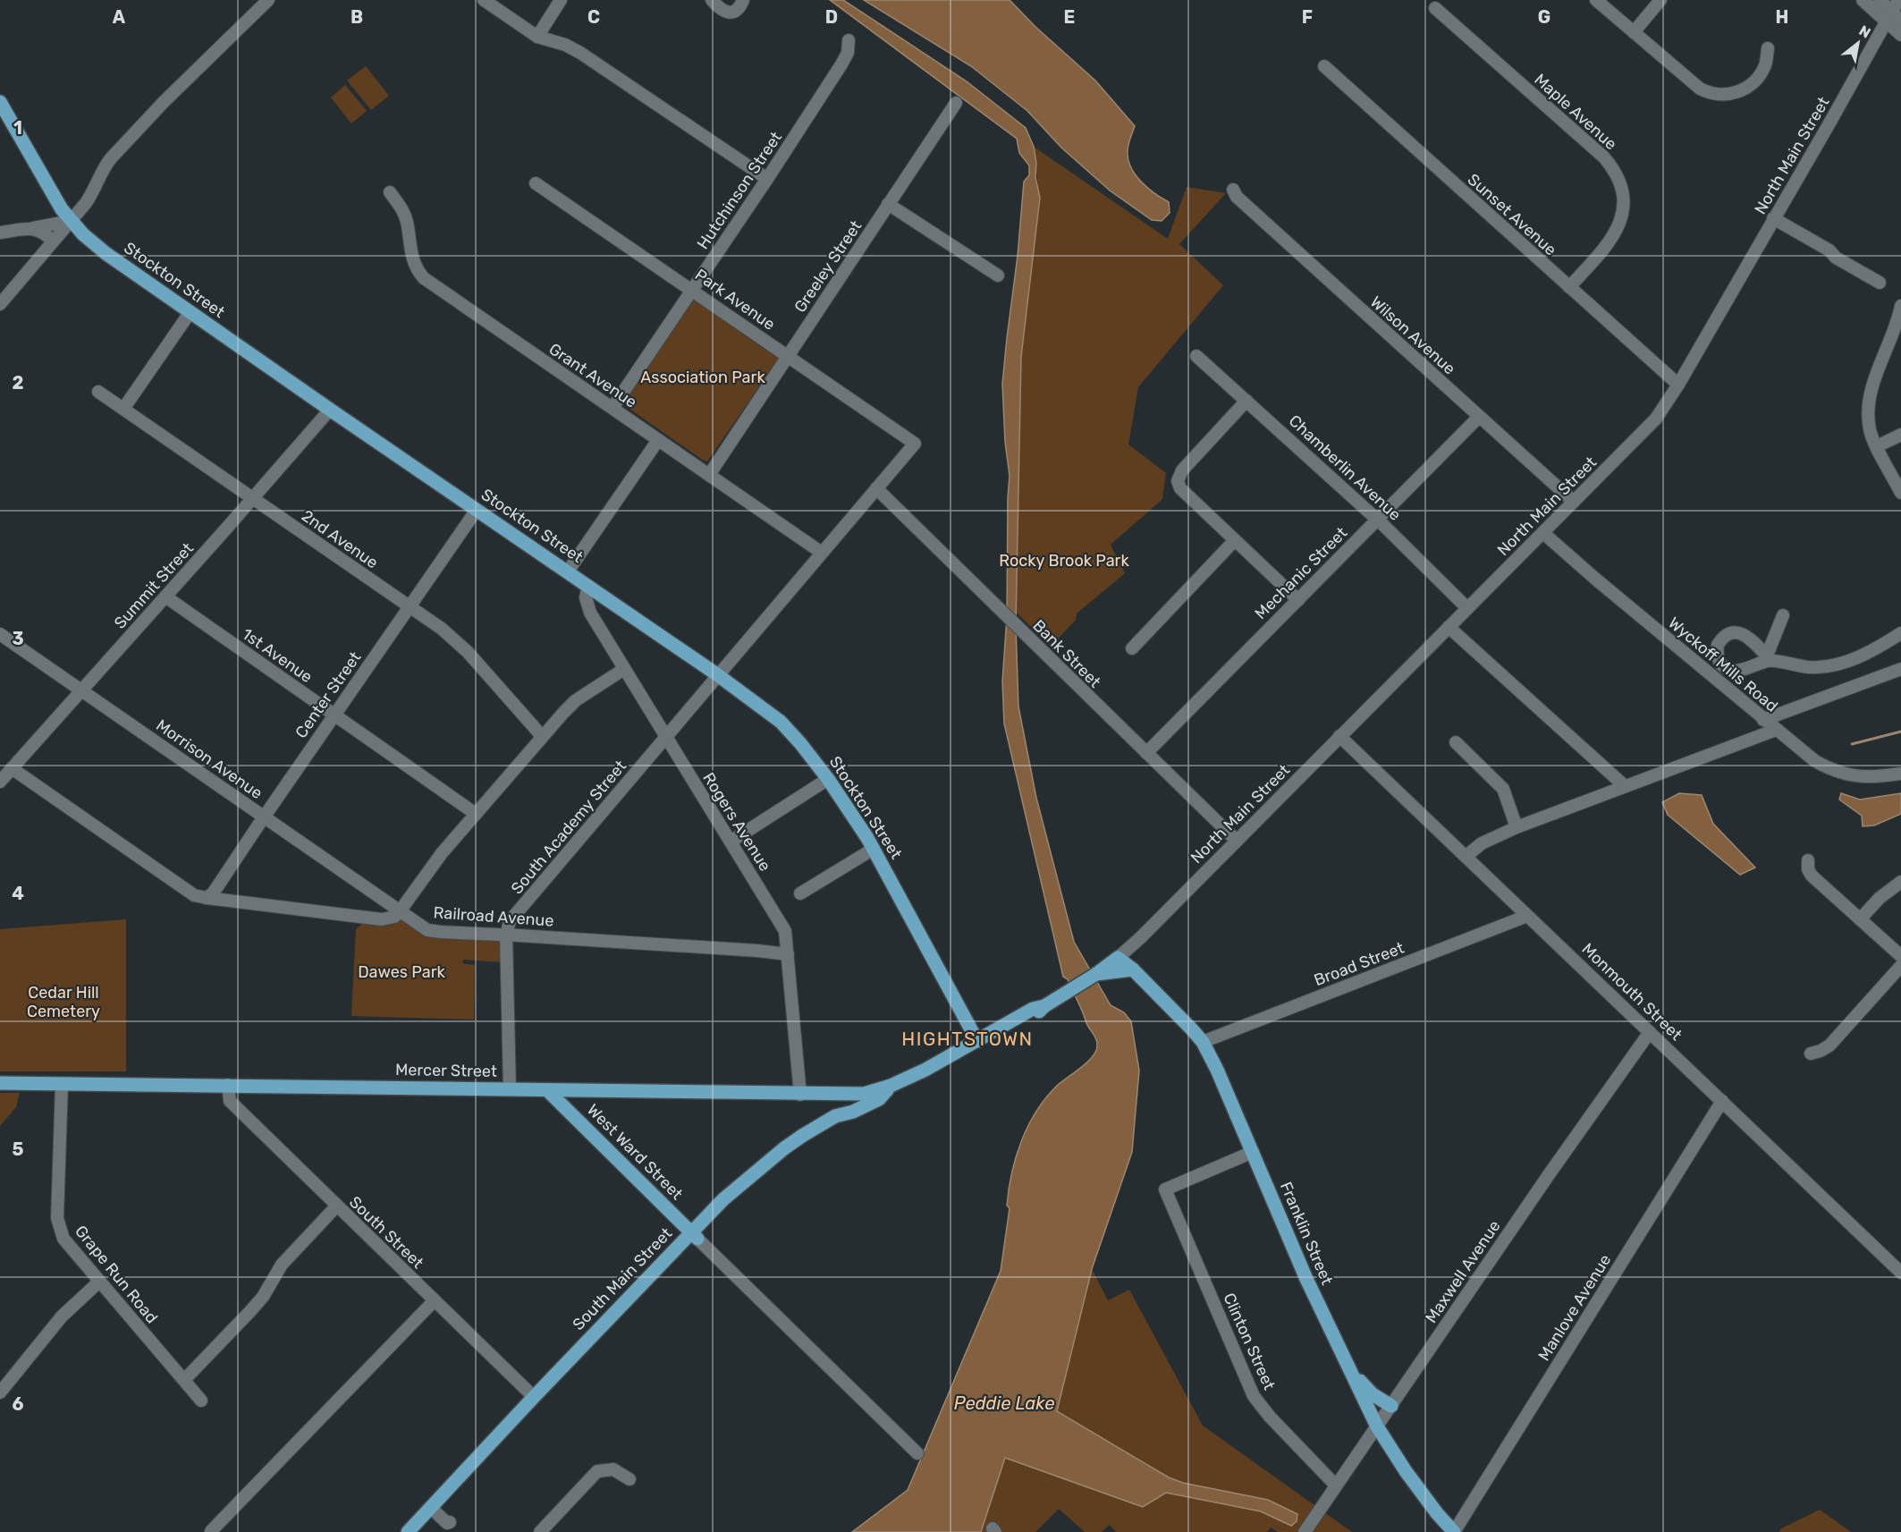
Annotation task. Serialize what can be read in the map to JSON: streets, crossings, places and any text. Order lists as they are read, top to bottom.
{
  "streets": {
    "main road": [
      "Stockton Street",
      "Mercer Street",
      "West Ward Street",
      "Franklin Street",
      "South Main Street"
    ],
    "street": [
      "Maple Avenue",
      "North Main Street",
      "Hutchinson Street",
      "Sunset Avenue",
      "Greeley Street",
      "Park Avenue",
      "Wilson Avenue",
      "Grant Avenue",
      "Chamberlin Avenue",
      "2nd Avenue",
      "Mechanic Street",
      "Summit Street",
      "Bank Street",
      "1st Avenue",
      "Wyckoff Mills Road",
      "Center Street",
      "Morrison Avenue",
      "Rogers Avenue",
      "South Academy Street",
      "Railroad Avenue",
      "Broad Street",
      "Monmouth Street",
      "South Street",
      "Maxwell Avenue",
      "Grape Run Road",
      "Manlove Avenue",
      "Clinton Street"
    ]
  },
  "crossings": [
    ["Maple Avenue", "Sunset Avenue"],
    ["North Main Street", "Sunset Avenue"],
    ["North Main Street", "Wilson Avenue"],
    ["North Main Street", "Chamberlin Avenue"],
    ["North Main Street", "Bank Street"],
    ["North Main Street", "Wyckoff Mills Road"],
    ["North Main Street", "Monmouth Street"],
    ["North Main Street", "Franklin Street"],
    ["Hutchinson Street", "Park Avenue"],
    ["Hutchinson Street", "Grant Avenue"],
    ["Greeley Street", "Park Avenue"],
    ["Greeley Street", "Grant Avenue"],
    ["Stockton Street", "Summit Street"],
    ["Stockton Street", "Center Street"],
    ["Stockton Street", "Rogers Avenue"],
    ["Stockton Street", "South Academy Street"],
    ["Park Avenue", "South Academy Street"],
    ["Wilson Avenue", "Mechanic Street"],
    ["Grant Avenue", "South Academy Street"],
    ["Chamberlin Avenue", "Mechanic Street"],
    ["2nd Avenue", "Summit Street"],
    ["2nd Avenue", "Center Street"],
    ["Mechanic Street", "Bank Street"],
    ["Summit Street", "1st Avenue"],
    ["Summit Street", "Morrison Avenue"],
    ["Bank Street", "South Academy Street"],
    ["1st Avenue", "Center Street"],
    ["Center Street", "Morrison Avenue"],
    ["Morrison Avenue", "Railroad Avenue"],
    ["Rogers Avenue", "South Academy Street"],
    ["Rogers Avenue", "Railroad Avenue"],
    ["Rogers Avenue", "Mercer Street"],
    ["South Academy Street", "Railroad Avenue"],
    ["South Academy Street", "Mercer Street"],
    ["Broad Street", "Monmouth Street"],
    ["Broad Street", "Franklin Street"],
    ["Monmouth Street", "Maxwell Avenue"],
    ["Monmouth Street", "Manlove Avenue"],
    ["Mercer Street", "West Ward Street"],
    ["Mercer Street", "South Street"],
    ["Mercer Street", "Grape Run Road"],
    ["Mercer Street", "South Main Street"],
    ["West Ward Street", "South Main Street"],
    ["South Street", "South Main Street"],
    ["Franklin Street", "Maxwell Avenue"],
    ["Franklin Street", "Manlove Avenue"],
    ["Franklin Street", "Clinton Street"],
    ["Maxwell Avenue", "Clinton Street"]
  ],
  "districts": ["HIGHTSTOWN"],
  "water": ["Peddie Lake"],
  "parks": [
    "Association Park",
    "Rocky Brook Park",
    "Dawes Park",
    "Cedar Hill Cemetery"
  ],
  "north": "top right",
  "grid": {
    "columns": [
      "A",
      "B",
      "C",
      "D",
      "E",
      "F",
      "G",
      "H"
    ],
    "rows": [
      "1",
      "2",
      "3",
      "4",
      "5",
      "6"
    ]
  }
}
